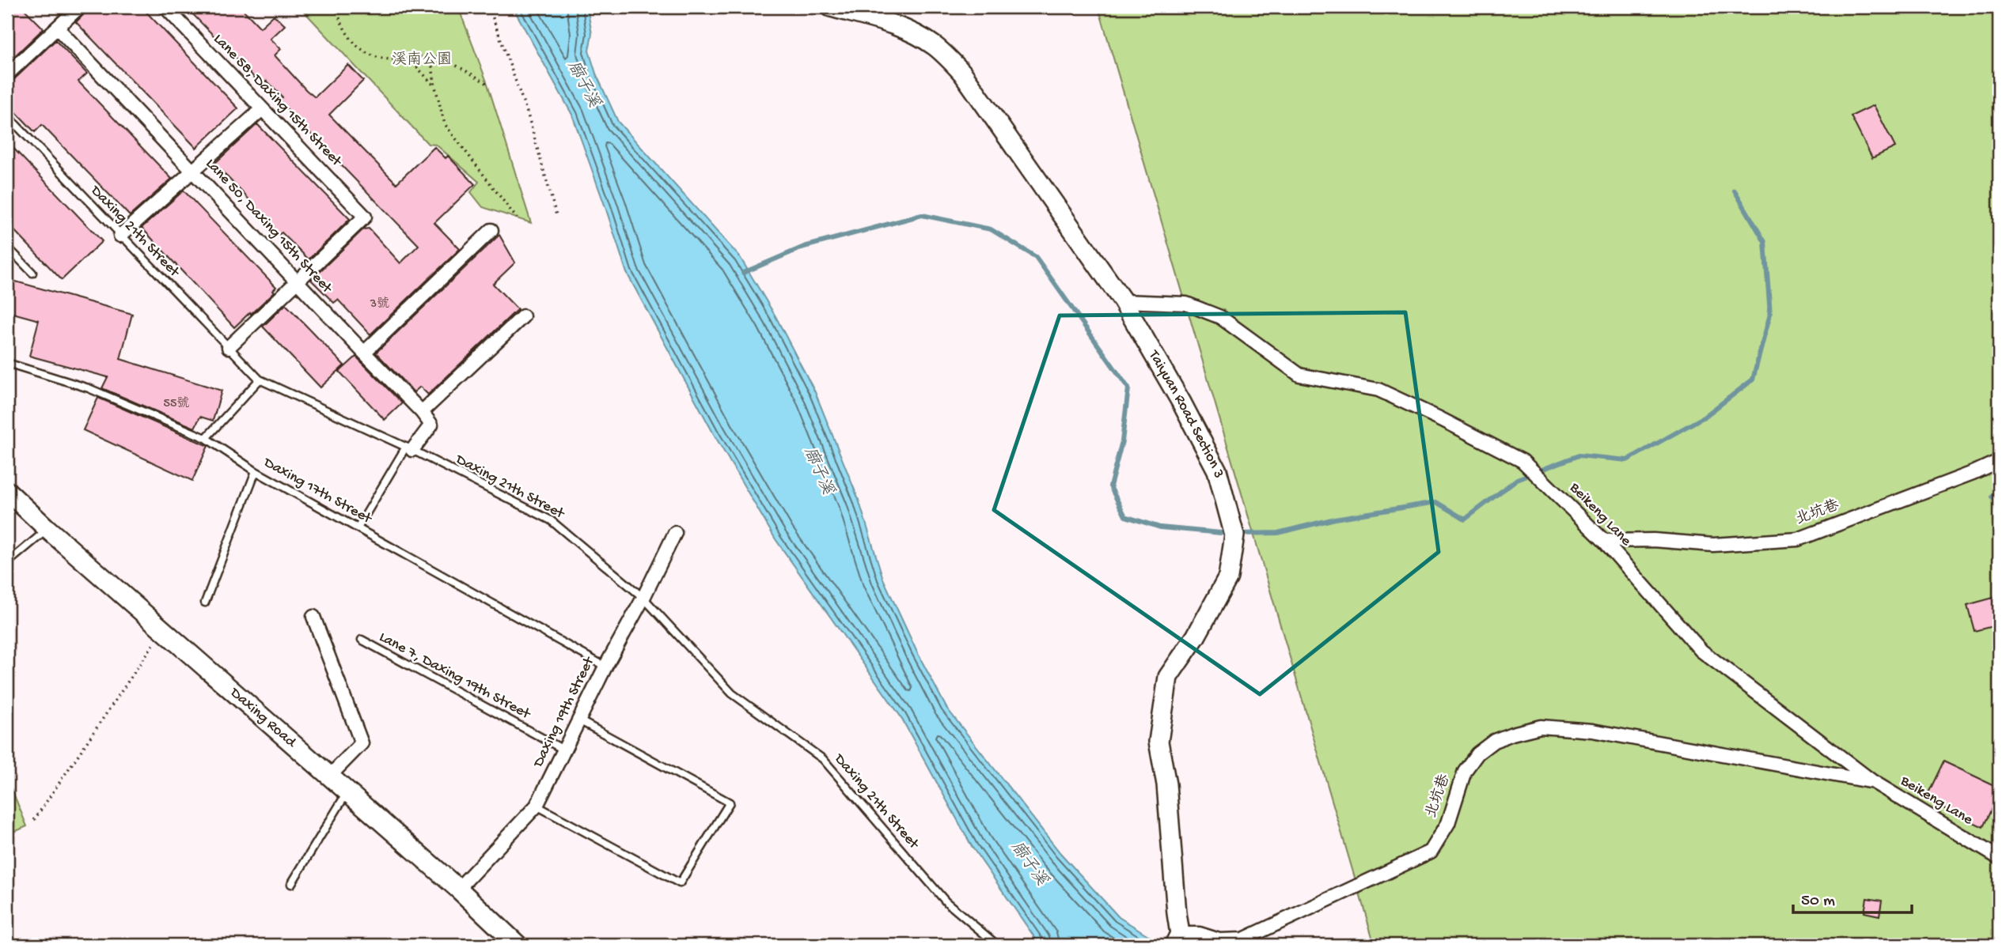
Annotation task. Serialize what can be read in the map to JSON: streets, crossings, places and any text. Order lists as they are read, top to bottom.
{
  "streets": {
    "main road": ["Taiyuan Road Section 3", "Daxing Road"],
    "street": [
      "Lane 58, Daxing 15th Street",
      "Lane 50, Daxing 15th Street",
      "北坑巷",
      "Beikeng Lane",
      "Daxing 19th Street"
    ],
    "lane": ["Daxing 21th Street", "Daxing 17th Street", "Lane 7, Daxing 19th Street"]
  },
  "crossings": [
    ["Lane 58, Daxing 15th Street", "Lane 50, Daxing 15th Street"],
    ["Daxing 21th Street", "Daxing 19th Street"],
    ["Taiyuan Road Section 3", "北坑巷"],
    ["Taiyuan Road Section 3", "Beikeng Lane"],
    ["Daxing 17th Street", "Daxing 19th Street"],
    ["北坑巷", "Beikeng Lane"],
    ["Lane 7, Daxing 19th Street", "Daxing 19th Street"],
    ["Daxing 19th Street", "Daxing Road"]
  ],
  "water": ["廍子溪"],
  "parks": ["溪南公園"],
  "house_numbers": ["3號", "55號"],
  "scale_bar": "50 m"
}
